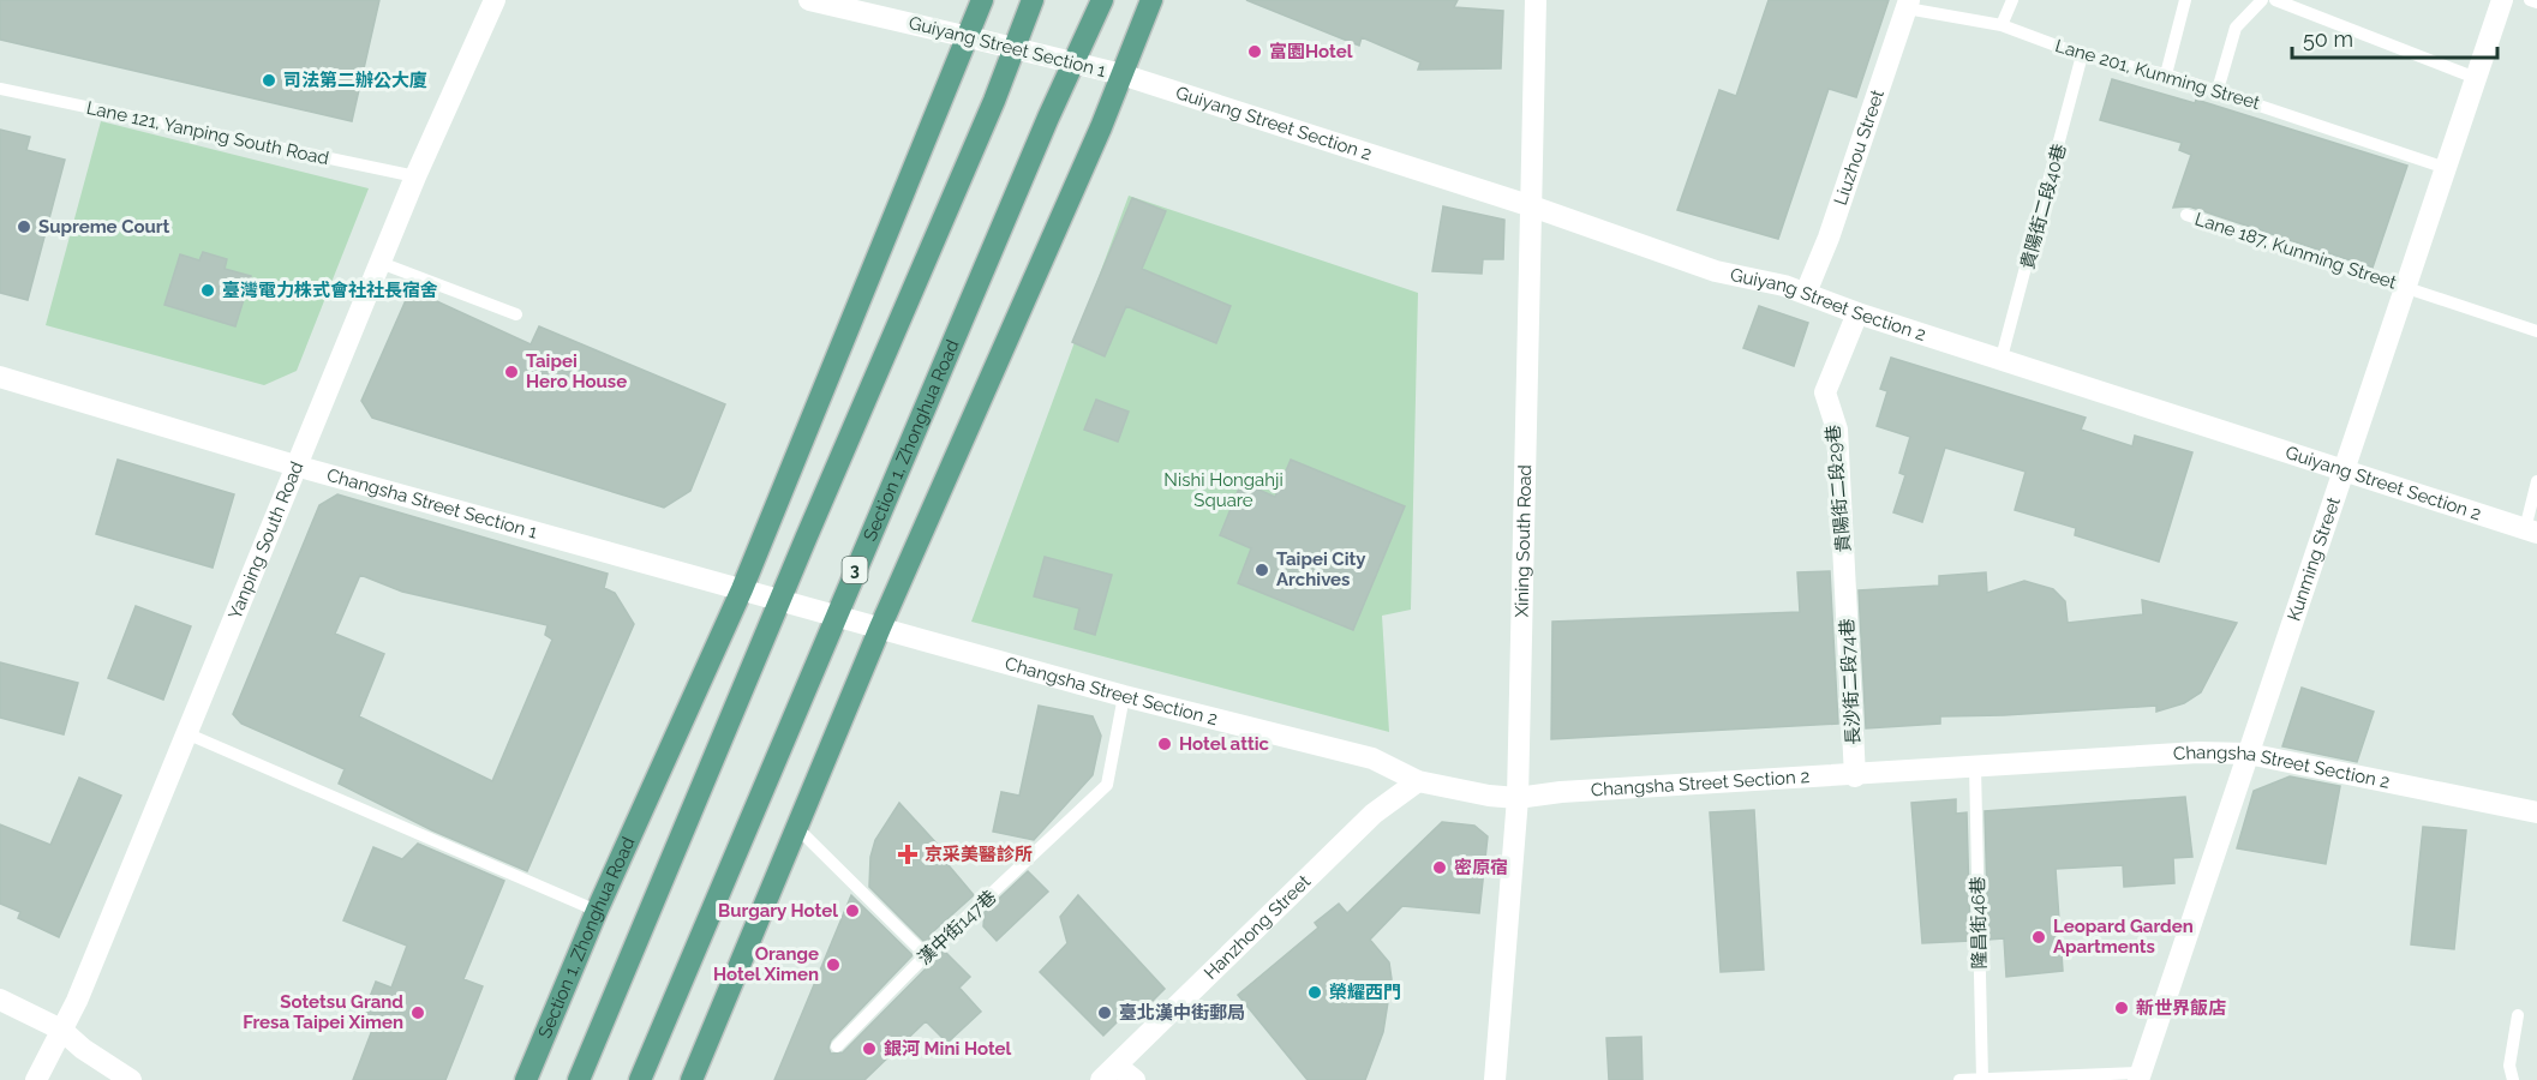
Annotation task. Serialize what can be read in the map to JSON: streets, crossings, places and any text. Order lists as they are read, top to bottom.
{
  "streets": {
    "main road": ["Section 1, Zhonghua Road", "3"],
    "street": [
      "Guiyang Street Section 1",
      "Guiyang Street Section 2",
      "Liuzhou Street",
      "貴陽街二段29巷",
      "Changsha Street Section 1",
      "Yanping South Road",
      "Xining South Road",
      "Kunming Street",
      "長沙街二段74巷",
      "Changsha Street Section 2",
      "Hanzhong Street"
    ],
    "lane": [
      "Lane 201, Kunming Street",
      "Lane 121, Yanping South Road",
      "貴陽街二段40巷",
      "Lane 187, Kunming Street",
      "隆昌街46巷",
      "漢中街147巷"
    ]
  },
  "crossings": [
    ["Guiyang Street Section 1", "Guiyang Street Section 2"],
    ["Guiyang Street Section 1", "Section 1, Zhonghua Road"],
    ["Lane 201, Kunming Street", "Liuzhou Street"],
    ["Lane 201, Kunming Street", "貴陽街二段40巷"],
    ["Lane 201, Kunming Street", "Kunming Street"],
    ["Guiyang Street Section 2", "Liuzhou Street"],
    ["Guiyang Street Section 2", "貴陽街二段40巷"],
    ["Guiyang Street Section 2", "貴陽街二段29巷"],
    ["Guiyang Street Section 2", "Xining South Road"],
    ["Guiyang Street Section 2", "Kunming Street"],
    ["Lane 121, Yanping South Road", "Yanping South Road"],
    ["Lane 187, Kunming Street", "Kunming Street"],
    ["Section 1, Zhonghua Road", "Changsha Street Section 1"],
    ["Section 1, Zhonghua Road", "Changsha Street Section 2"],
    ["貴陽街二段29巷", "長沙街二段74巷"],
    ["Changsha Street Section 1", "Yanping South Road"],
    ["Changsha Street Section 1", "Changsha Street Section 2"],
    ["Xining South Road", "Changsha Street Section 2"],
    ["Kunming Street", "Changsha Street Section 2"],
    ["長沙街二段74巷", "Changsha Street Section 2"],
    ["Changsha Street Section 2", "隆昌街46巷"],
    ["Changsha Street Section 2", "漢中街147巷"],
    ["Changsha Street Section 2", "Hanzhong Street"]
  ],
  "parks": ["Nishi Hongahji Square"],
  "places": {
    "other": [
      "富園Hotel",
      "司法第二辦公大廈",
      "Supreme Court",
      "臺灣電力株式會社社長宿舍",
      "Taipei Hero House",
      "Taipei City Archives",
      "Hotel attic",
      "密原宿",
      "Burgary Hotel",
      "Leopard Garden Apartments",
      "Orange Hotel Ximen",
      "榮耀西門",
      "新世界飯店",
      "Sotetsu Grand Fresa Taipei Ximen",
      "臺北漢中街郵局",
      "銀河 Mini Hotel"
    ],
    "health": ["京采美醫診所"]
  },
  "scale_bar": "50 m"
}
